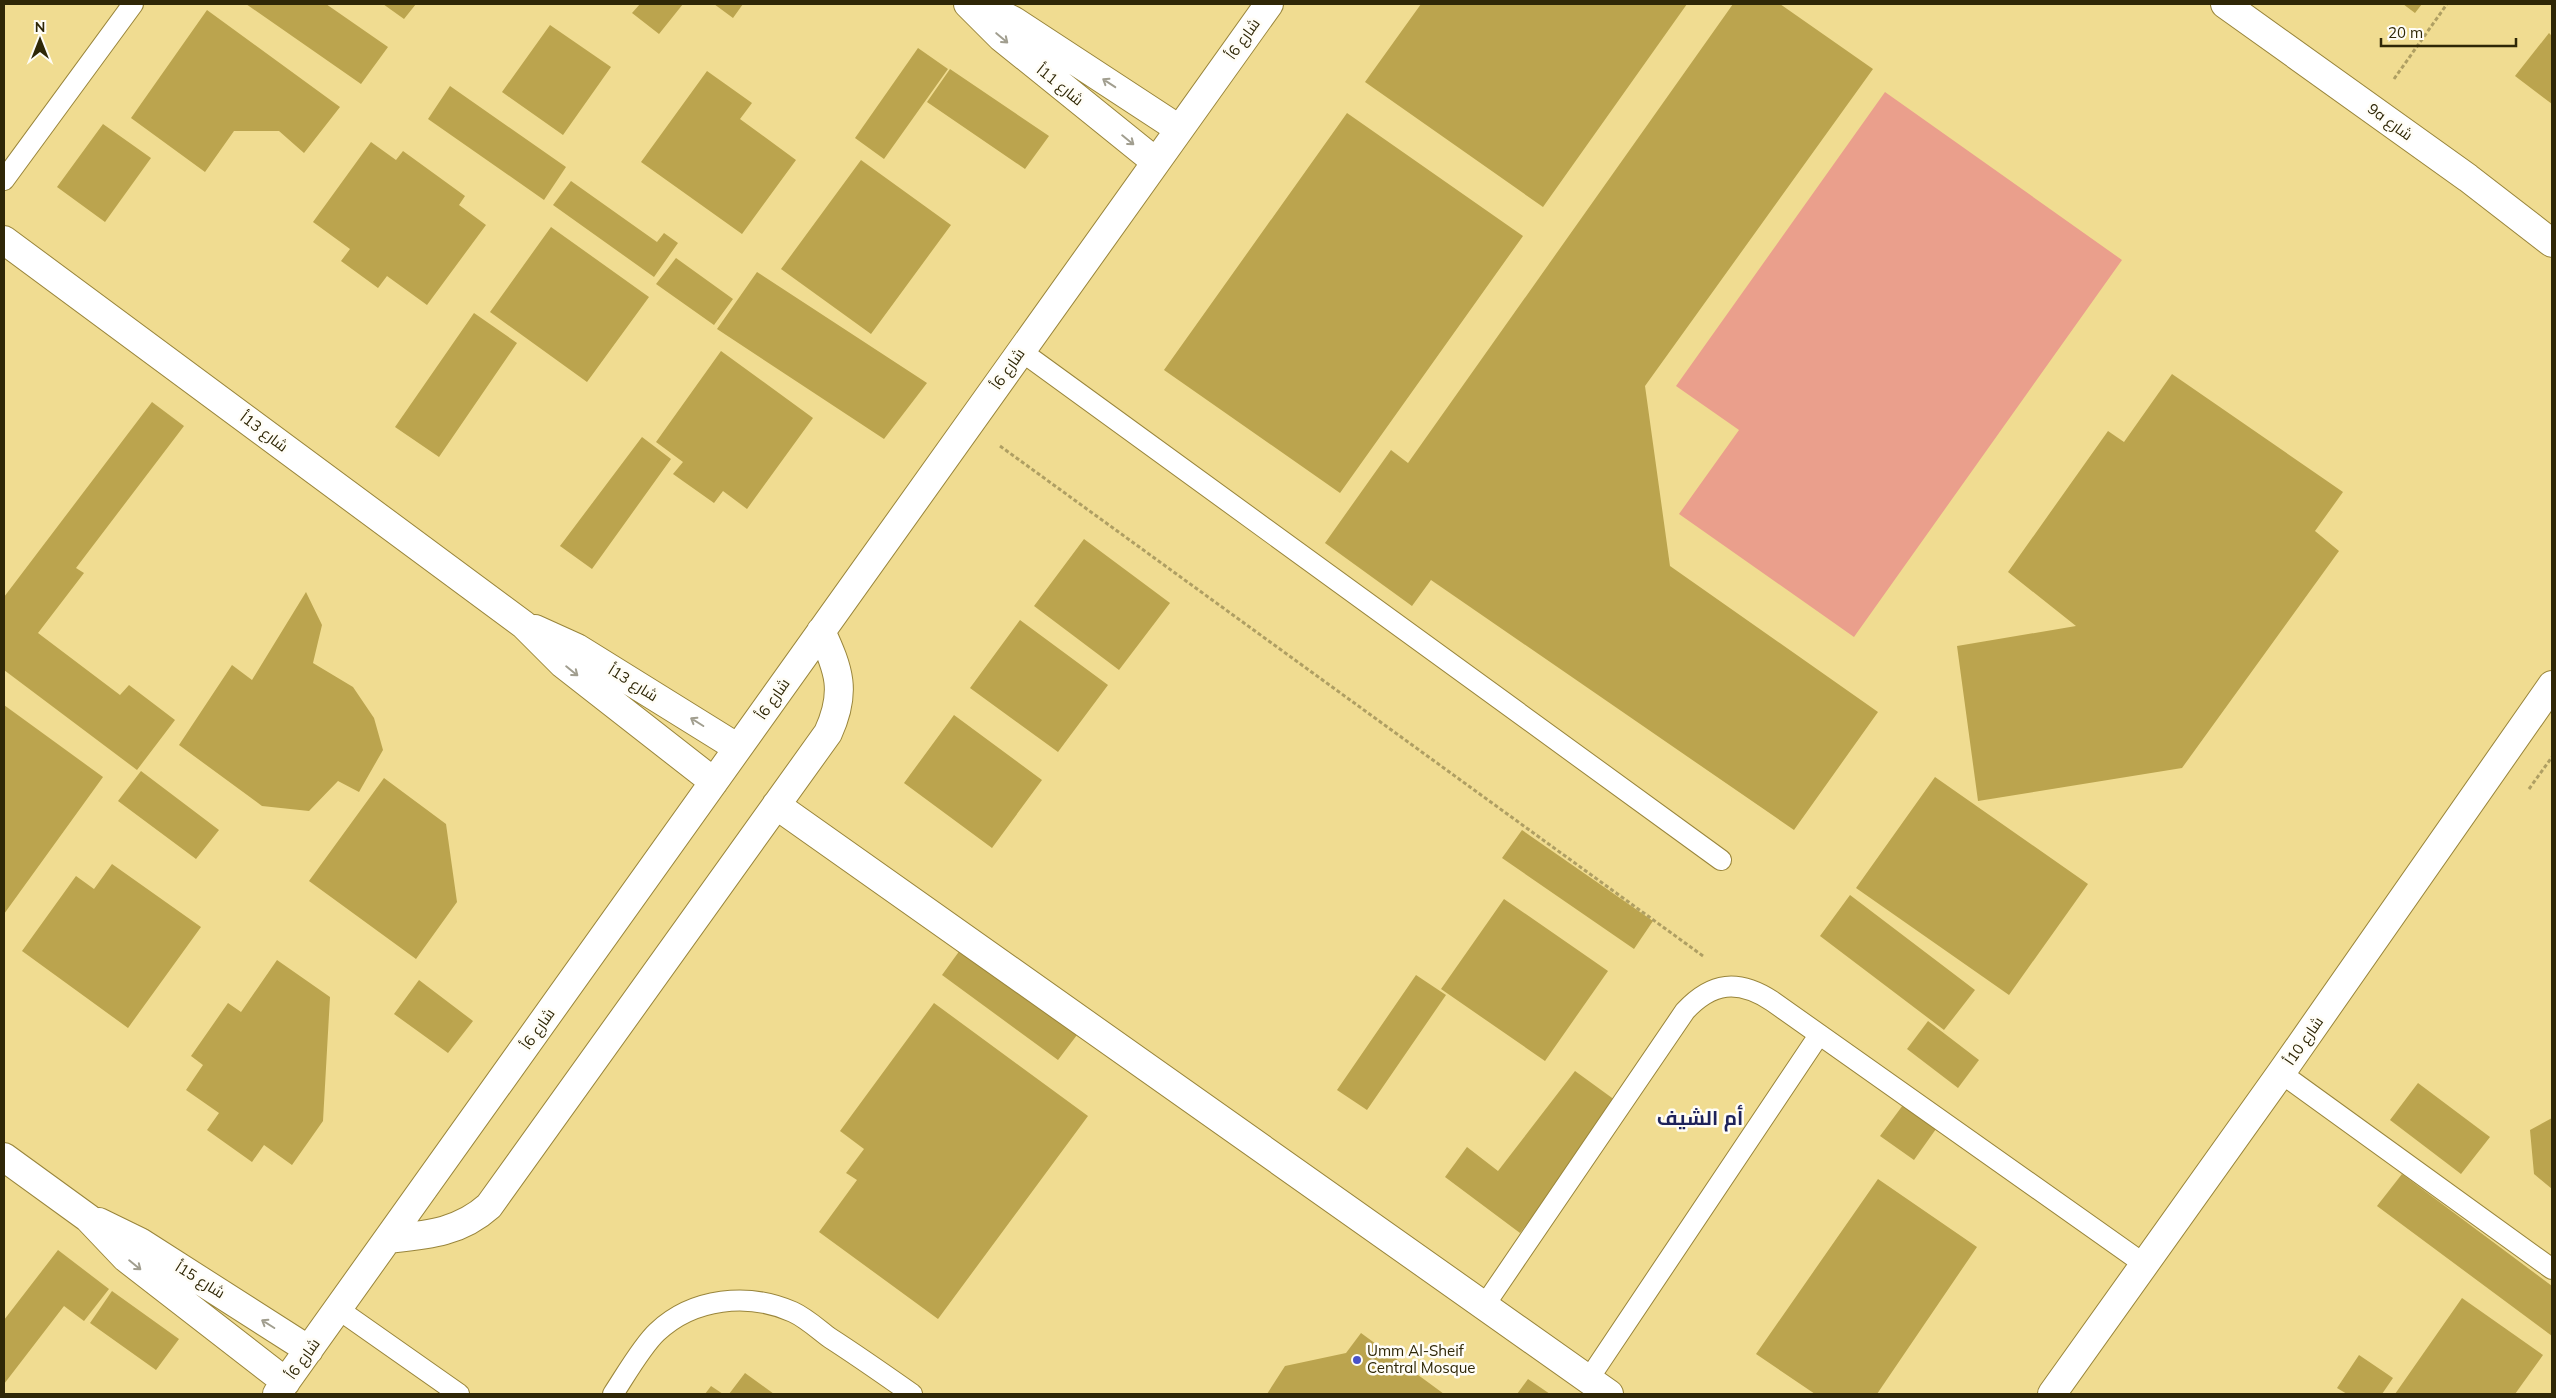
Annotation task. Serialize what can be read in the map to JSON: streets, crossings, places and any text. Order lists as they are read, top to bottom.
{
  "streets": {
    "street": [
      "شارع 6أ",
      "شارع 11أ",
      "9a شارع",
      "شارع 13أ",
      "شارع 10أ",
      "شارع 15أ"
    ]
  },
  "crossings": [
    ["شارع 6أ", "شارع 11أ"],
    ["شارع 6أ", "شارع 13أ"],
    ["شارع 6أ", "شارع 15أ"]
  ],
  "districts": ["أم الشيف"],
  "places": ["Umm Al-Sheif Central Mosque"],
  "scale_bar": "20 m",
  "north": "top"
}
